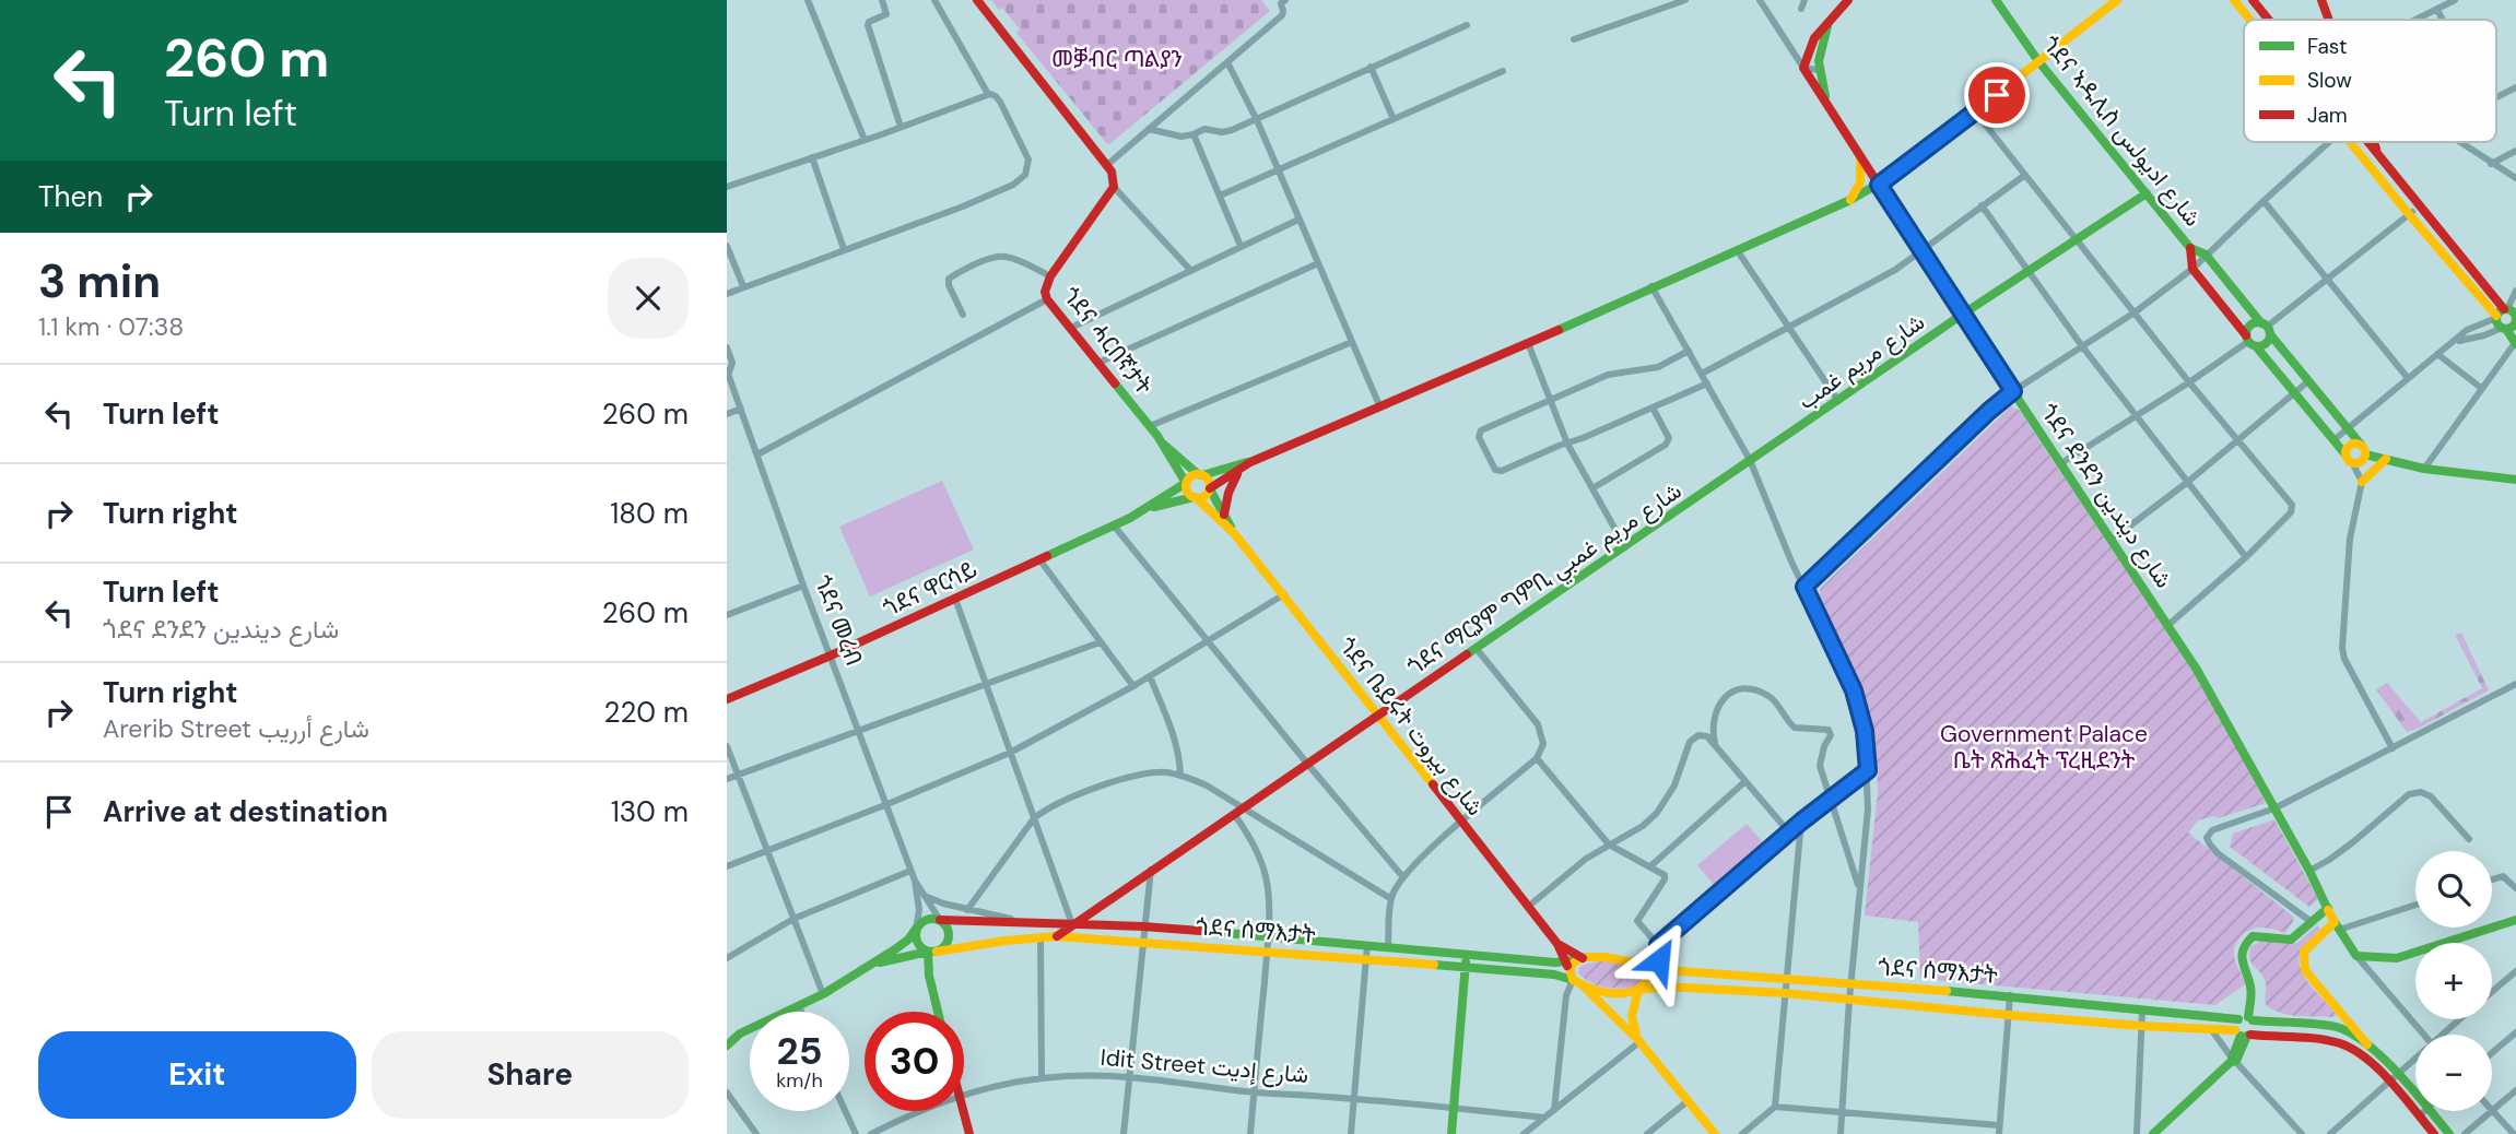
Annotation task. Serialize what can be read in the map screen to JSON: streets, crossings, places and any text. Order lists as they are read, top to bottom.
{
  "streets": {
    "main road": [
      "ጎደና ኣዱሊስ شارع اديولس",
      "ጎደና ሓርበኛታት",
      "شارع مريم غمب",
      "ጎደና ደንደን شارع ديندين",
      "ጎደና ማርያም ግምቢ شارع مريم غمبي",
      "ጎደና ዋርሳይ",
      "ጎደና ቤይሩት شارع بيروت",
      "ጎደና ሰማእታት"
    ],
    "street": ["ጎደና መረብ", "Idit Street شارع إديت"]
  },
  "crossings": [
    ["ጎደና ኣዱሊስ شارع اديولس", "شارع مريم غمب"],
    ["شارع مريم غمب", "ጎደና ደንደን شارع ديندين"],
    ["شارع مريم غمب", "ጎደና ማርያም ግምቢ شارع مريم غمبي"],
    ["ጎደና ማርያም ግምቢ شارع مريم غمبي", "ጎደና ቤይሩት شارع بيروت"],
    ["ጎደና ማርያም ግምቢ شارع مريم غمبي", "ጎደና ሰማእታት"],
    ["ጎደና ዋርሳይ", "ጎደና መረብ"]
  ],
  "parks": ["መቓብር ጣልያን", "Government Palace ቤት ጽሕፈት ፕረዚደንት"],
  "legend": ["Fast", "Slow", "Jam"],
  "page": {
    "turn": ["260 m", "Turn left"],
    "then": "Then",
    "heading": ["3 min", "1.1 km · 07:38"],
    "list": [
      {
        "name": "Turn left",
        "value": "260 m"
      },
      {
        "name": "Turn right",
        "value": "180 m"
      },
      {
        "name": "Turn left",
        "note": "ጎደና ደንደን شارع ديندين",
        "value": "260 m"
      },
      {
        "name": "Turn right",
        "note": "Arerib Street شارع أرريب",
        "value": "220 m"
      },
      {
        "name": "Arrive at destination",
        "value": "130 m"
      }
    ],
    "map_buttons": ["+", "−"],
    "speed": "25 km/h",
    "limit": "30",
    "buttons": ["Exit", "Share"]
  }
}
